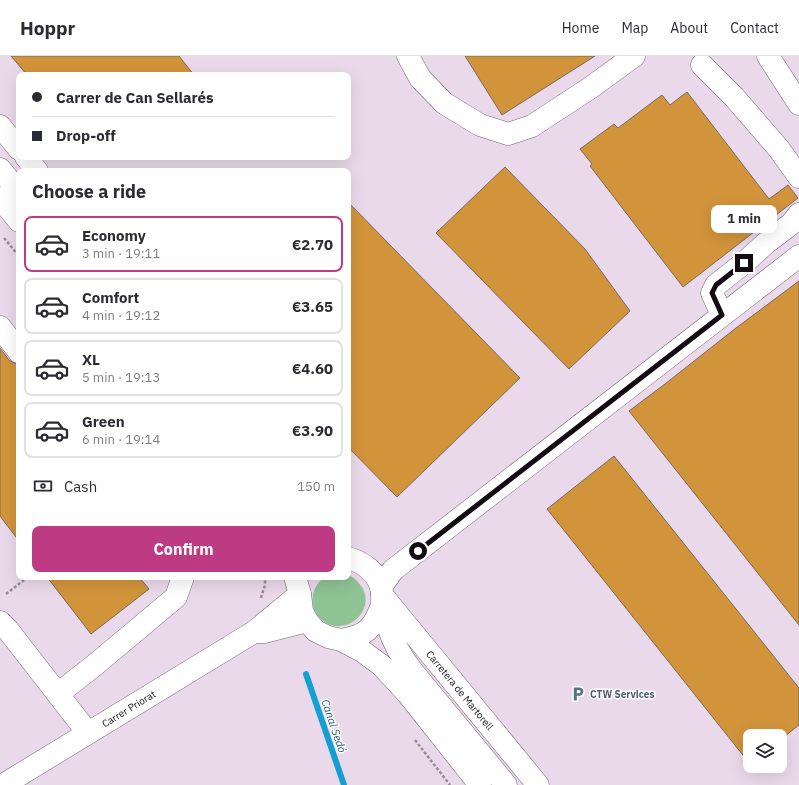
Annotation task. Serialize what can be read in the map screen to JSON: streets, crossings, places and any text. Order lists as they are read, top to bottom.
{
  "streets": {
    "street": ["Carretera de Martorell", "Carrer Priorat"]
  },
  "water": ["Canal Sedó"],
  "places": {
    "parking": ["CTW Services"]
  },
  "page": {
    "header": "Hoppr",
    "nav": [
      "Home",
      "Map",
      "About",
      "Contact"
    ],
    "banner": ["Carrer de Can Sellarés", "Drop-off"],
    "heading": "Choose a ride",
    "bubble": "1 min",
    "list": [
      {
        "name": "Economy",
        "note": "3 min · 19:11",
        "value": "€2.70"
      },
      {
        "name": "Comfort",
        "note": "4 min · 19:12",
        "value": "€3.65"
      },
      {
        "name": "XL",
        "note": "5 min · 19:13",
        "value": "€4.60"
      },
      {
        "name": "Green",
        "note": "6 min · 19:14",
        "value": "€3.90"
      }
    ],
    "pay": ["Cash", "150 m"],
    "buttons": "Confirm"
  }
}
